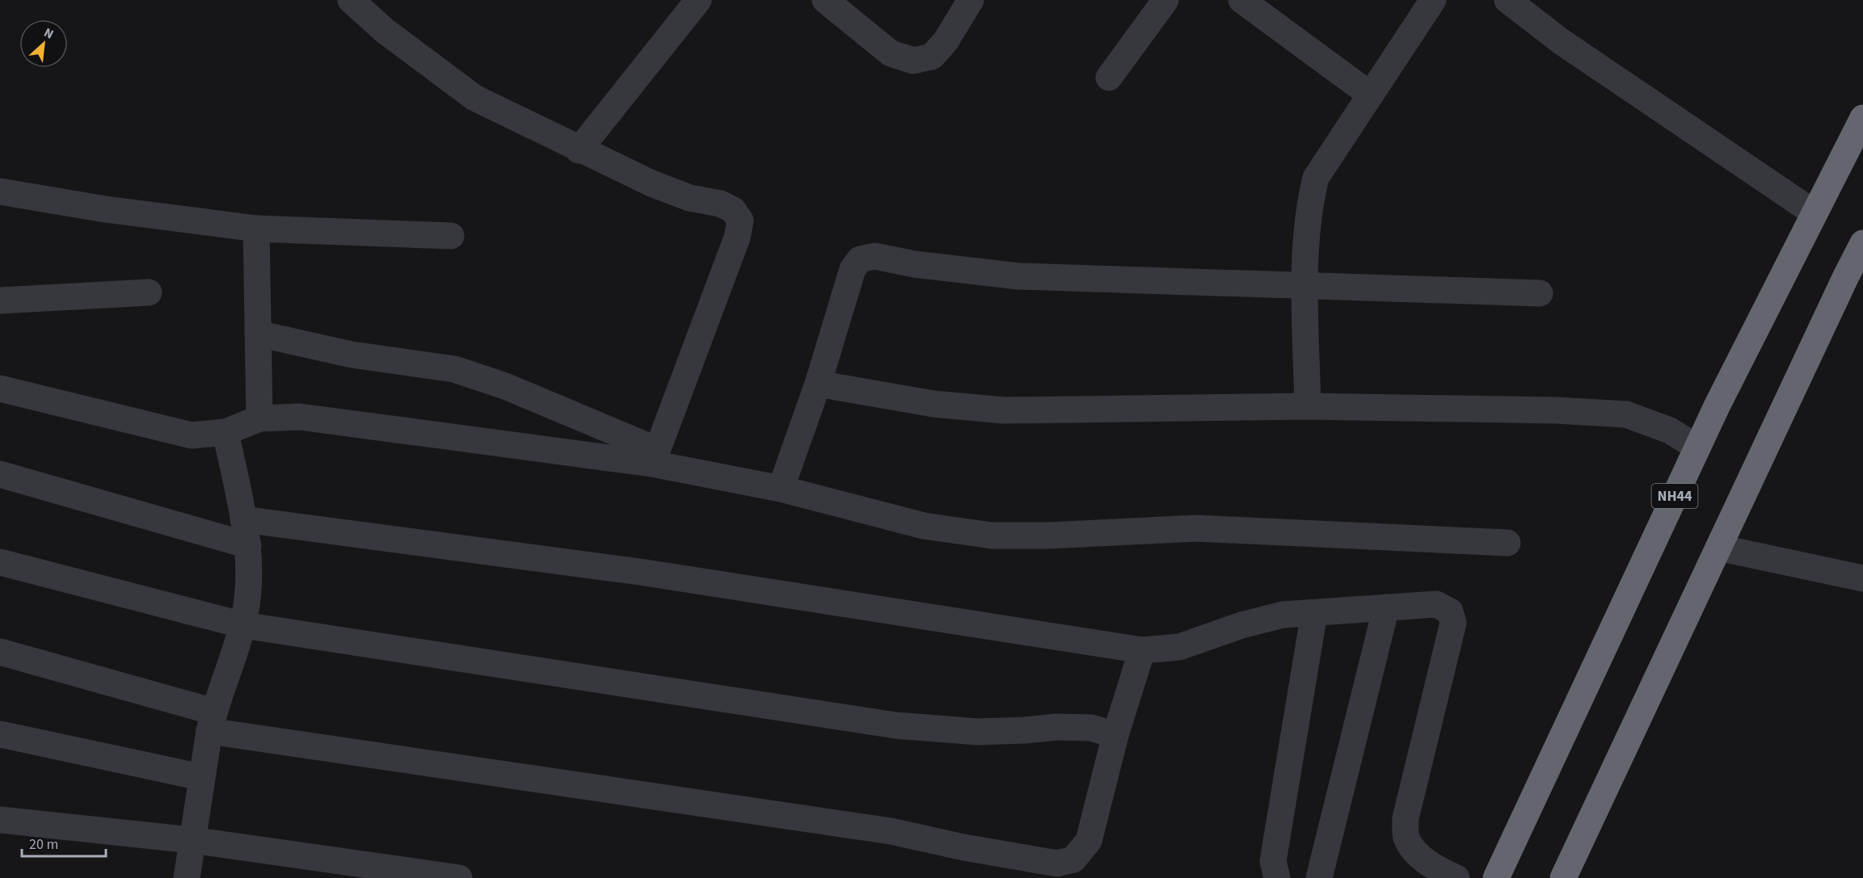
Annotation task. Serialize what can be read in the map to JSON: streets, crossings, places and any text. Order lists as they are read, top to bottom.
{
  "streets": {
    "highway": ["NH44"]
  },
  "scale_bar": "20 m",
  "north": "top right"
}
